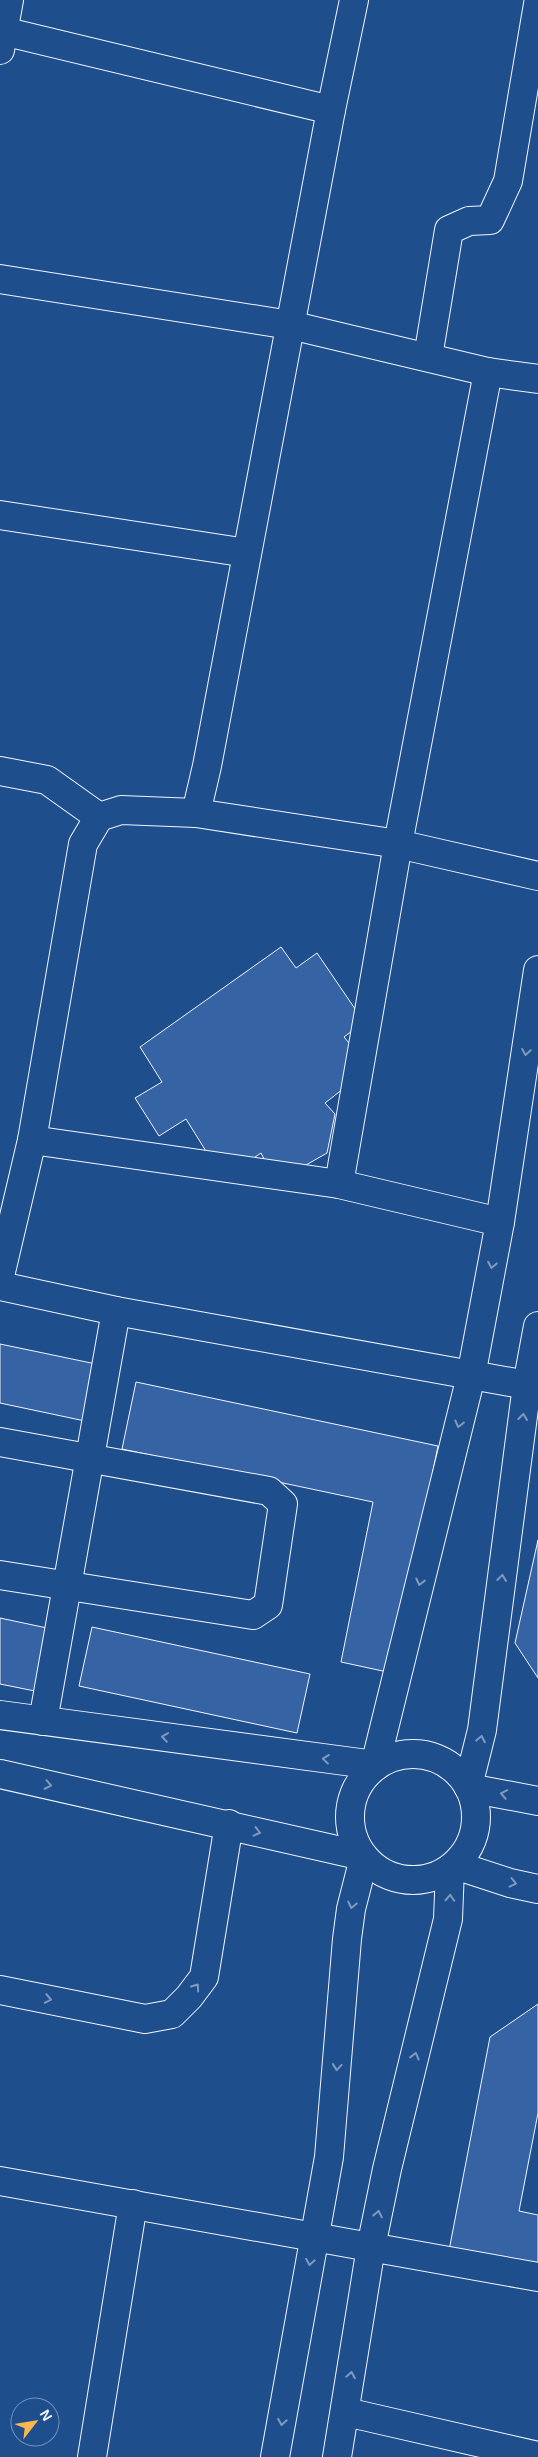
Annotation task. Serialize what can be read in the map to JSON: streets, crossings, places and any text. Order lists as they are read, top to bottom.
{
  "north": "top right"
}
